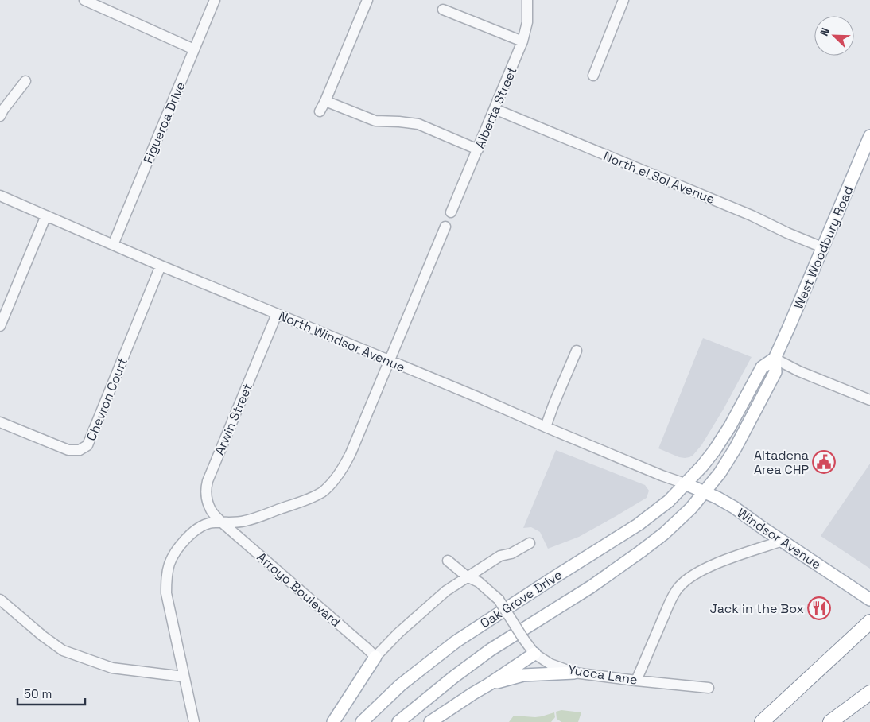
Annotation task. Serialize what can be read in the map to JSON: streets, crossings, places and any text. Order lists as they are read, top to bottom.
{
  "streets": {
    "main road": ["West Woodbury Road", "Windsor Avenue", "Oak Grove Drive"],
    "street": [
      "Alberta Street",
      "Figueroa Drive",
      "North el Sol Avenue",
      "North Windsor Avenue",
      "Chevron Court",
      "Arwin Street",
      "Arroyo Boulevard",
      "Yucca Lane"
    ]
  },
  "crossings": [
    ["Alberta Street", "North el Sol Avenue"],
    ["Figueroa Drive", "North Windsor Avenue"],
    ["North el Sol Avenue", "West Woodbury Road"],
    ["West Woodbury Road", "North Windsor Avenue"],
    ["West Woodbury Road", "Windsor Avenue"],
    ["West Woodbury Road", "Oak Grove Drive"],
    ["North Windsor Avenue", "Chevron Court"],
    ["North Windsor Avenue", "Arwin Street"],
    ["North Windsor Avenue", "Windsor Avenue"],
    ["North Windsor Avenue", "Oak Grove Drive"],
    ["Arwin Street", "Arroyo Boulevard"],
    ["Windsor Avenue", "Oak Grove Drive"]
  ],
  "places": {
    "public building": ["Altadena Area CHP"],
    "restaurant": ["Jack in the Box"]
  },
  "scale_bar": "50 m",
  "north": "top left"
}
